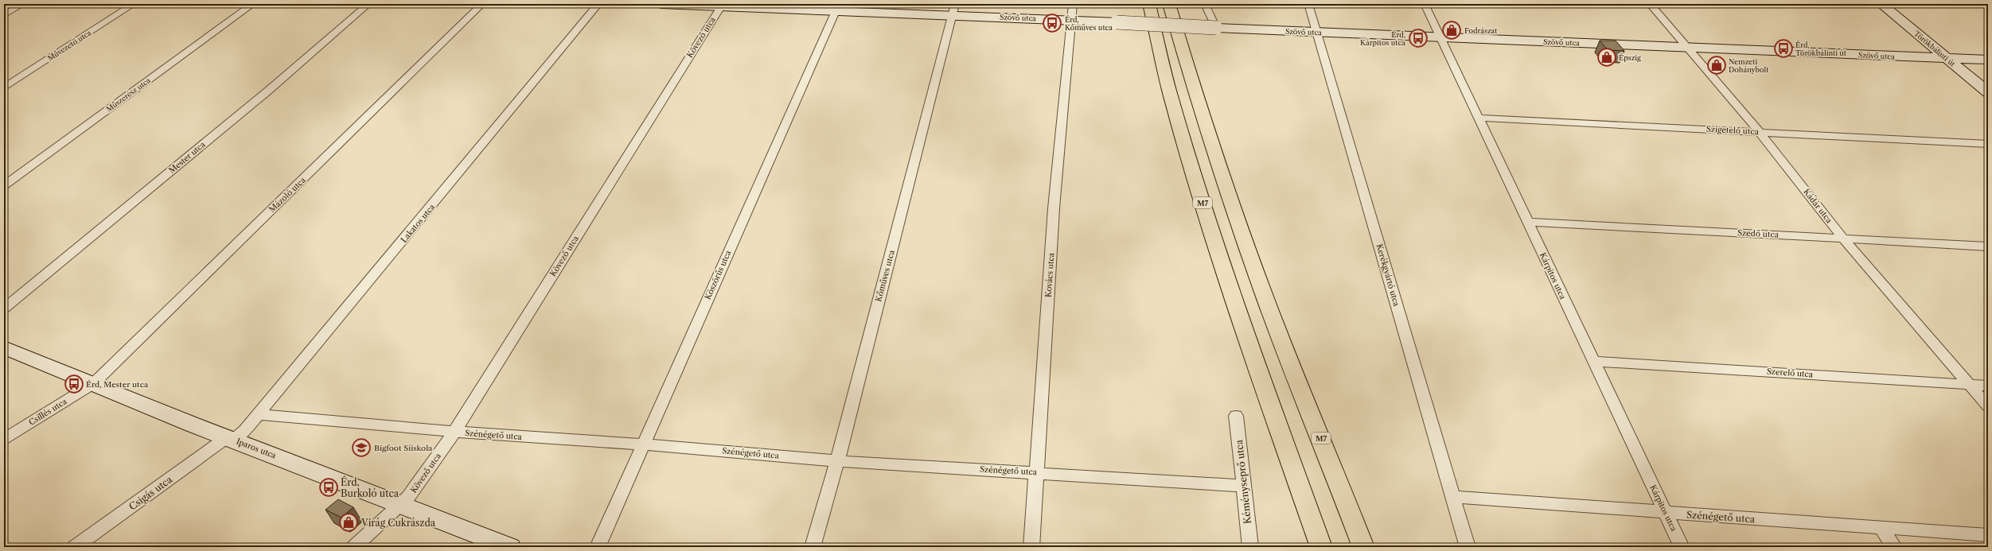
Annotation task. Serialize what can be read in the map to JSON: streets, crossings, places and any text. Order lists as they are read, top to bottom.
{
  "streets": {
    "highway": ["M7"],
    "street": [
      "Szövő utca",
      "Kövező utca",
      "Művezető utca",
      "Törökbálinti út",
      "Műszerész utca",
      "Szigetelő utca",
      "Mester utca",
      "Mázoló utca",
      "Kádár utca",
      "Lakatos utca",
      "Szedő utca",
      "Köszörűs utca",
      "Kovács utca",
      "Kerékgyártó utca",
      "Kőműves utca",
      "Kárpitos utca",
      "Szerelő utca",
      "Csillés utca",
      "Szénégető utca",
      "Iparos utca",
      "Kéményseprő utca",
      "Csigás utca"
    ]
  },
  "crossings": [
    ["Szövő utca", "Kövező utca"],
    ["Szövő utca", "Törökbálinti út"],
    ["Szövő utca", "Kádár utca"],
    ["Szövő utca", "Köszörűs utca"],
    ["Szövő utca", "Kovács utca"],
    ["Szövő utca", "Kerékgyártó utca"],
    ["Szövő utca", "Kőműves utca"],
    ["Szövő utca", "Kárpitos utca"],
    ["Kövező utca", "Szénégető utca"],
    ["Kövező utca", "Iparos utca"],
    ["Szigetelő utca", "Kádár utca"],
    ["Szigetelő utca", "Kárpitos utca"],
    ["Mázoló utca", "Csillés utca"],
    ["Mázoló utca", "Iparos utca"],
    ["Kádár utca", "Szedő utca"],
    ["Kádár utca", "Szerelő utca"],
    ["Lakatos utca", "Szénégető utca"],
    ["Lakatos utca", "Iparos utca"],
    ["Lakatos utca", "Csigás utca"],
    ["Szedő utca", "Kárpitos utca"],
    ["Köszörűs utca", "Szénégető utca"],
    ["Kovács utca", "Szénégető utca"],
    ["Kerékgyártó utca", "Szénégető utca"],
    ["Kőműves utca", "Szénégető utca"],
    ["Kárpitos utca", "Szerelő utca"],
    ["Kárpitos utca", "Szénégető utca"],
    ["Csillés utca", "Iparos utca"],
    ["Szénégető utca", "Kéményseprő utca"],
    ["Iparos utca", "Csigás utca"]
  ],
  "places": {
    "bus stop": [
      "Érd, Kőműves utca",
      "Érd, Kárpitos utca",
      "Érd, Törökbálinti út",
      "Érd, Mester utca",
      "Érd, Burkoló utca"
    ],
    "shop": [
      "Fodrászat",
      "Épszig",
      "Nemzeti Dohánybolt",
      "Virág Cukrászda"
    ],
    "school or university": ["Bigfoot Síiskola"]
  }
}
